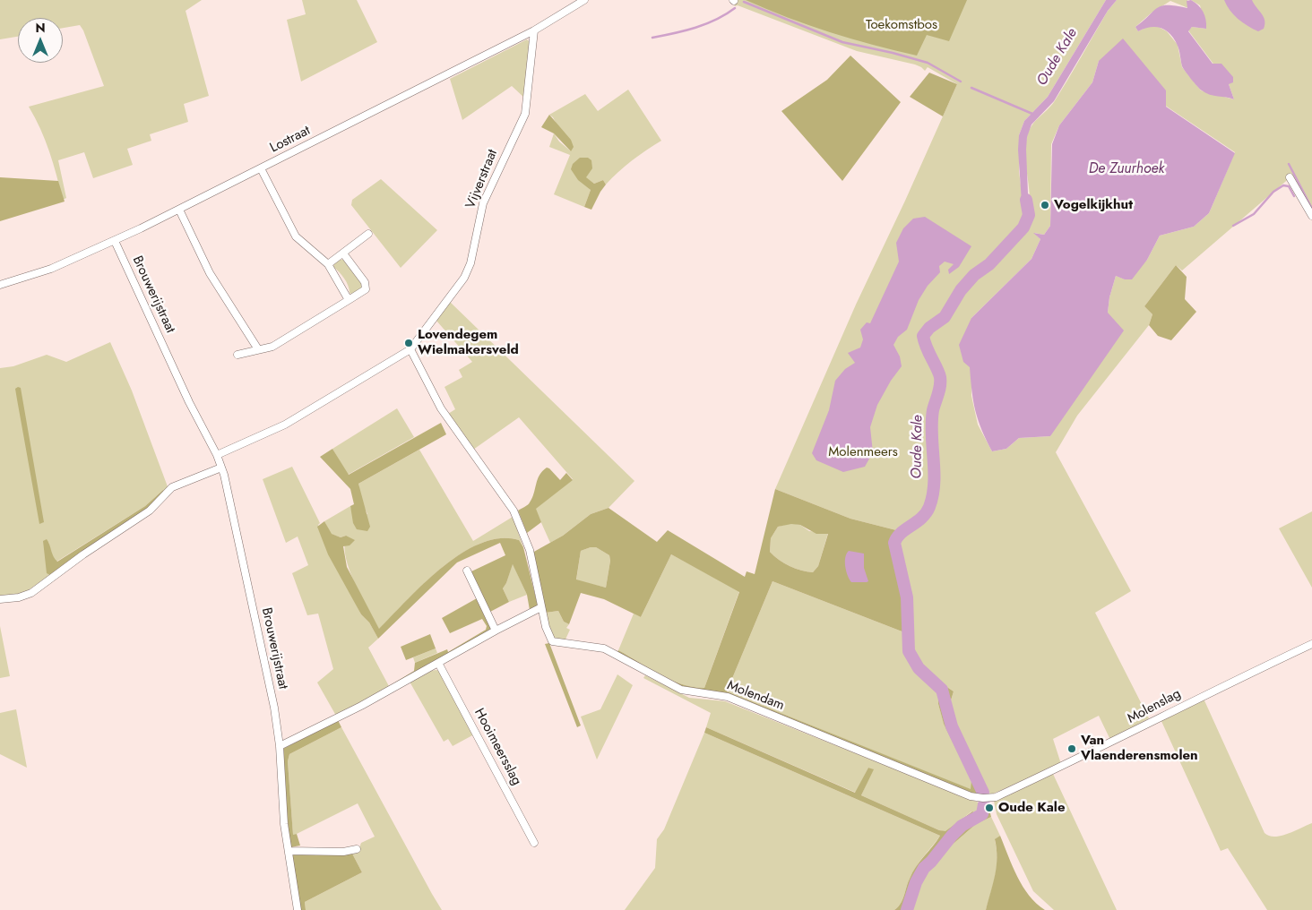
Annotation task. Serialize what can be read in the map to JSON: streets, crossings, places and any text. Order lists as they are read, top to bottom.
{
  "streets": {
    "street": [
      "Lostraat",
      "Vijverstraat",
      "Brouwerijstraat",
      "Molendam",
      "Molenslag",
      "Hooimeersslag"
    ]
  },
  "crossings": [
    ["Lostraat", "Vijverstraat"],
    ["Lostraat", "Brouwerijstraat"],
    ["Molendam", "Molenslag"]
  ],
  "water": ["Oude Kale", "De Zuurhoek"],
  "parks": ["Toekomstbos", "Molenmeers"],
  "places": [
    "Vogelkijkhut",
    "Lovendegem Wielmakersveld",
    "Van Vlaenderensmolen",
    "Oude Kale"
  ],
  "north": "top"
}
